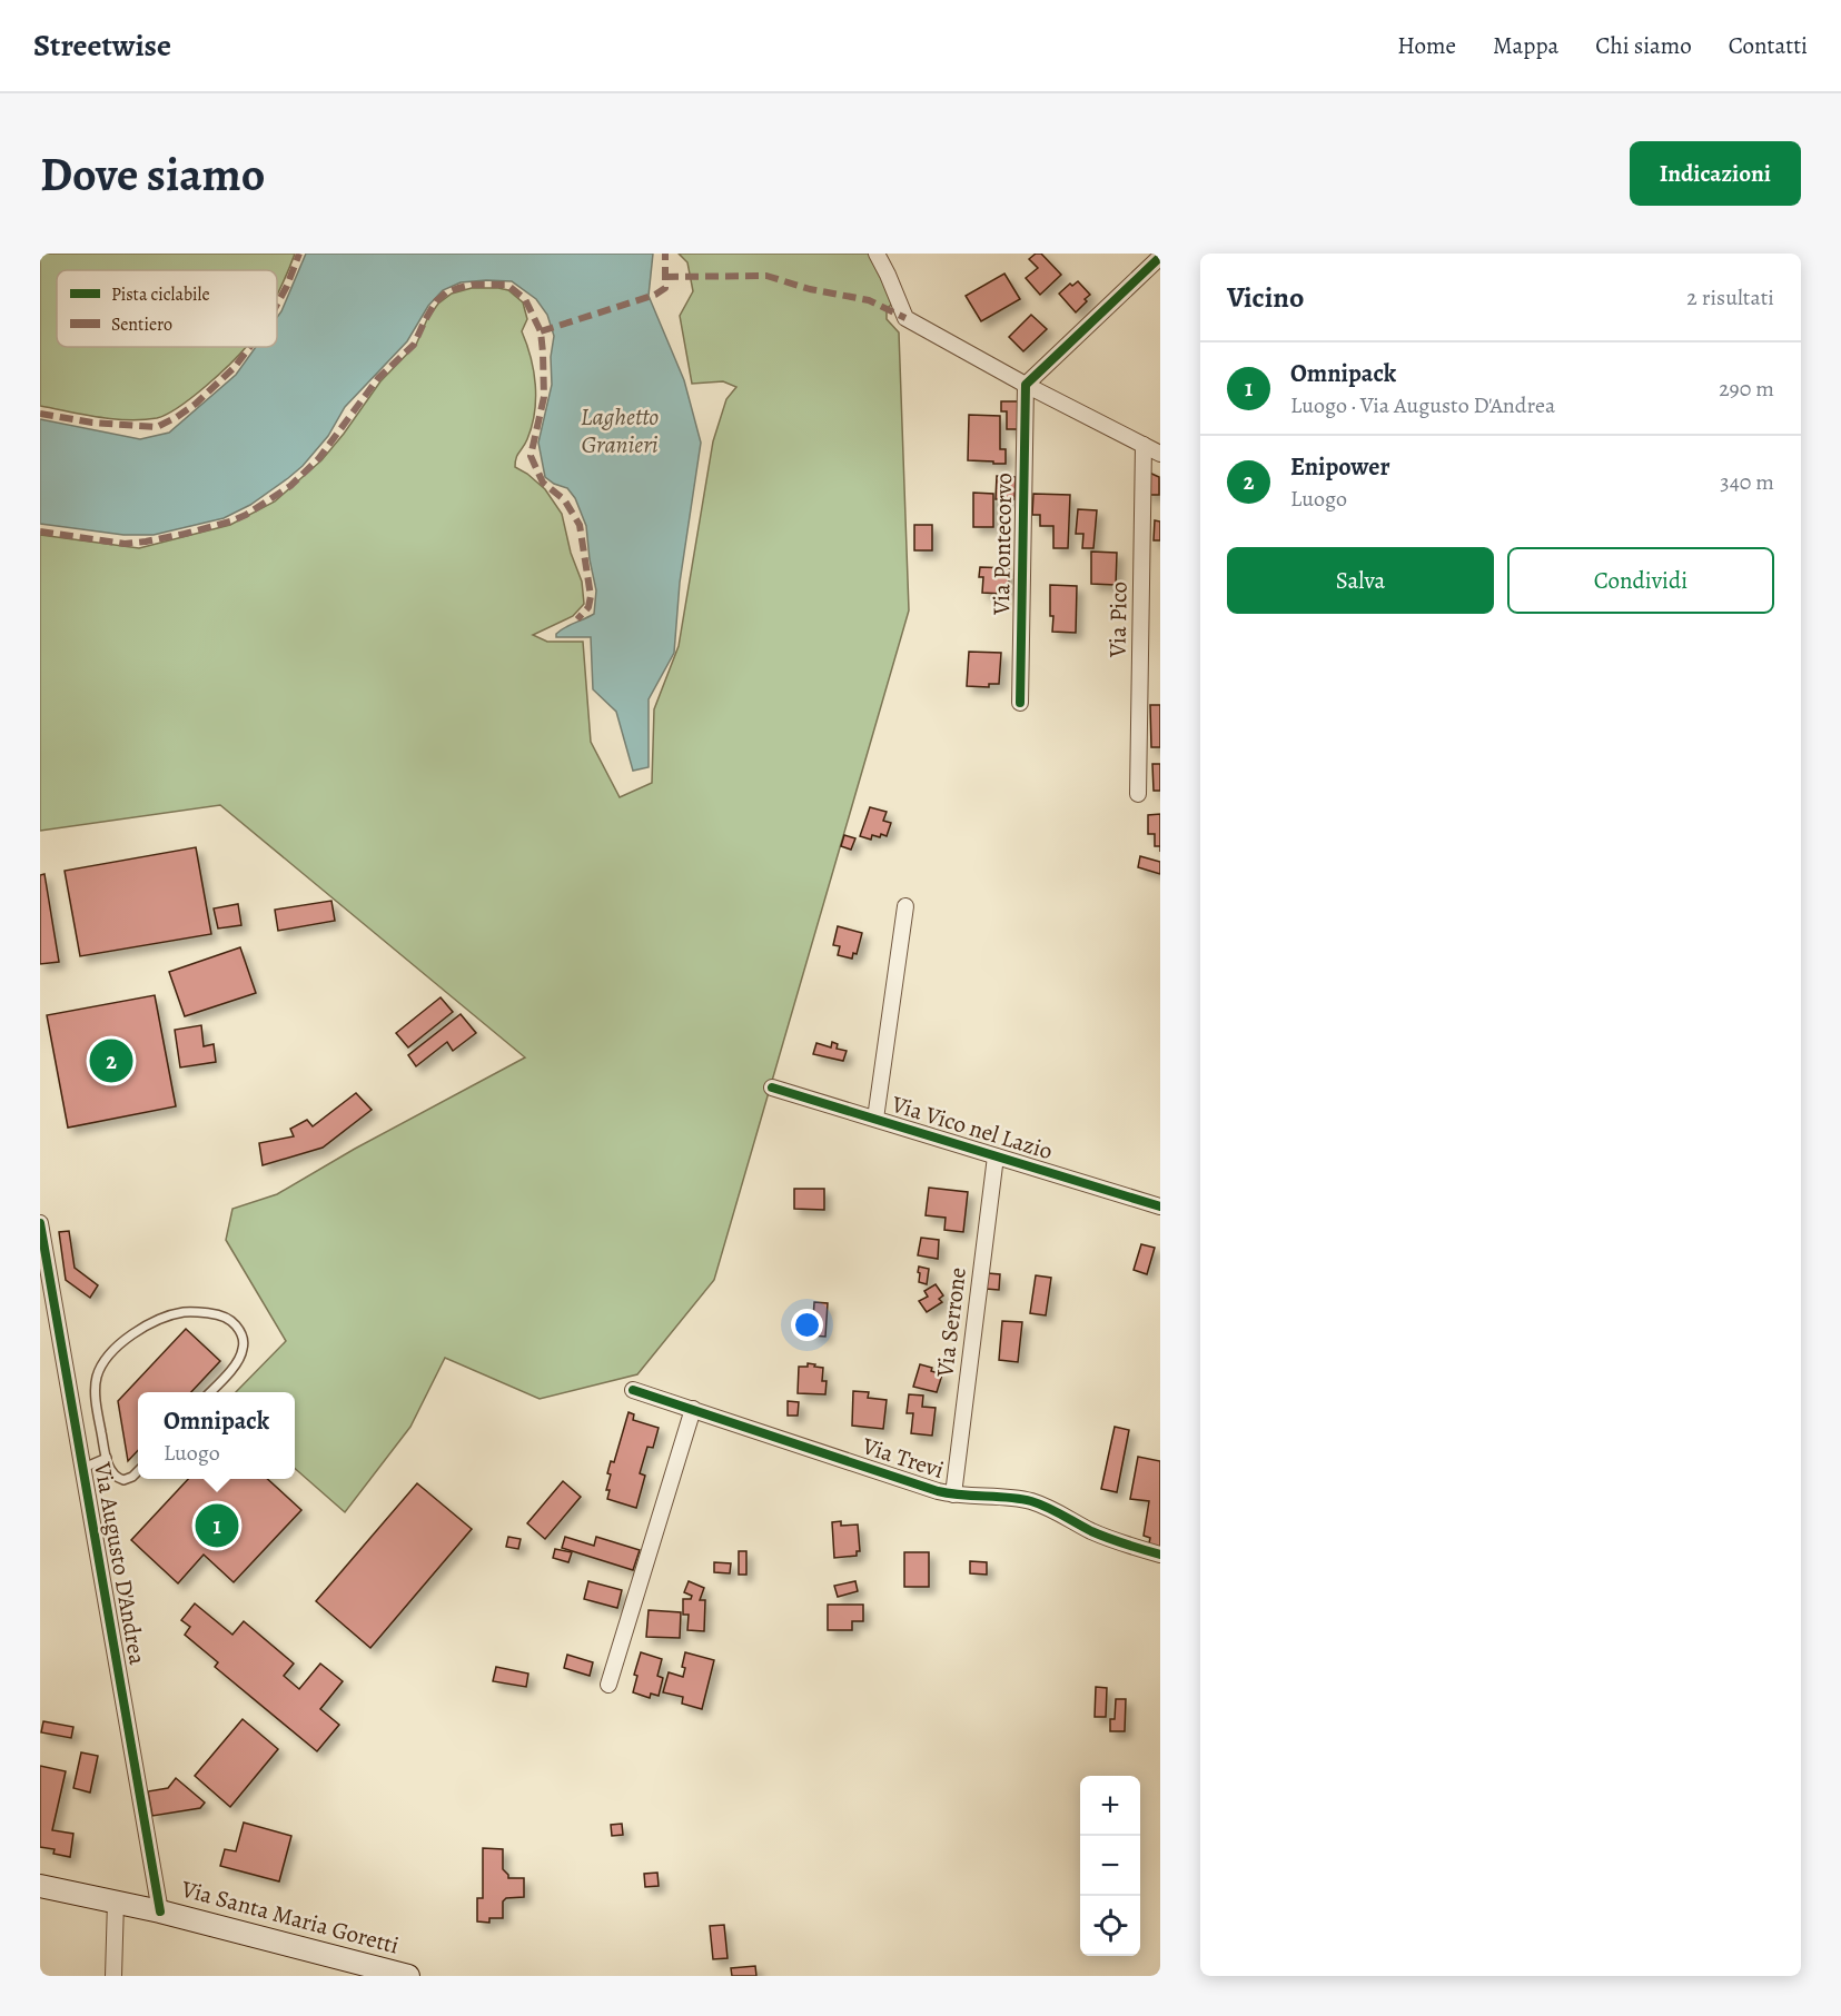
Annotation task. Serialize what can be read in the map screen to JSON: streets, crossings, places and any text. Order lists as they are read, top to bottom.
{
  "streets": {
    "main road": ["Via Santa Maria Goretti"],
    "street": [
      "Via Pontecorvo",
      "Via Pico",
      "Via Vico nel Lazio",
      "Via Serrone",
      "Via Trevi",
      "Via Augusto D'Andrea"
    ]
  },
  "crossings": [
    ["Via Vico nel Lazio", "Via Serrone"],
    ["Via Serrone", "Via Trevi"],
    ["Via Augusto D'Andrea", "Via Santa Maria Goretti"]
  ],
  "water": ["Laghetto Granieri"],
  "legend": ["Pista ciclabile", "Sentiero"],
  "page": {
    "header": "Streetwise",
    "nav": [
      "Home",
      "Mappa",
      "Chi siamo",
      "Contatti"
    ],
    "buttons": [
      "Indicazioni",
      ["Salva", "Condividi"]
    ],
    "title": "Dove siamo",
    "heading": ["Vicino", "2 risultati"],
    "list": [
      {
        "mark": "1",
        "name": "Omnipack",
        "note": "Luogo · Via Augusto D'Andrea",
        "value": "290 m"
      },
      {
        "mark": "2",
        "name": "Enipower",
        "note": "Luogo",
        "value": "340 m"
      }
    ],
    "pins": ["2", "1"],
    "popup": ["Omnipack", "Luogo"],
    "map_buttons": ["+", "−"]
  }
}
